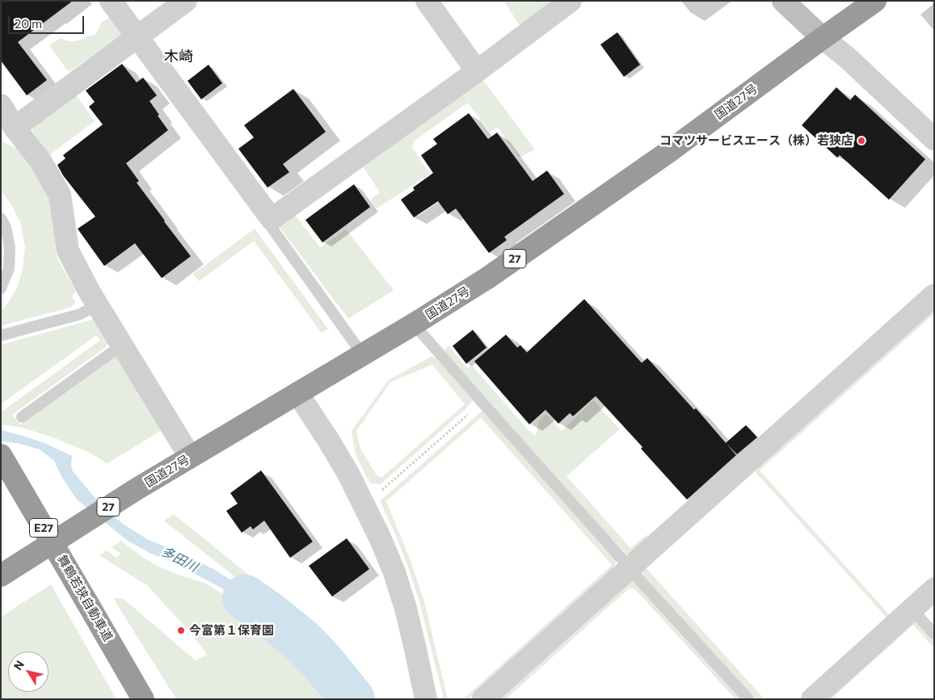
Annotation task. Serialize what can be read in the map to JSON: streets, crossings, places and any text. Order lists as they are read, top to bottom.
{
  "streets": {
    "highway": [
      "国道27号",
      "27",
      "E27",
      "舞鶴若狭自動車道"
    ]
  },
  "districts": ["木崎"],
  "water": ["多田川"],
  "places": ["コマツサービスエース（株）若狭店", "今富第１保育園"],
  "scale_bar": "20 m",
  "north": "top left"
}
